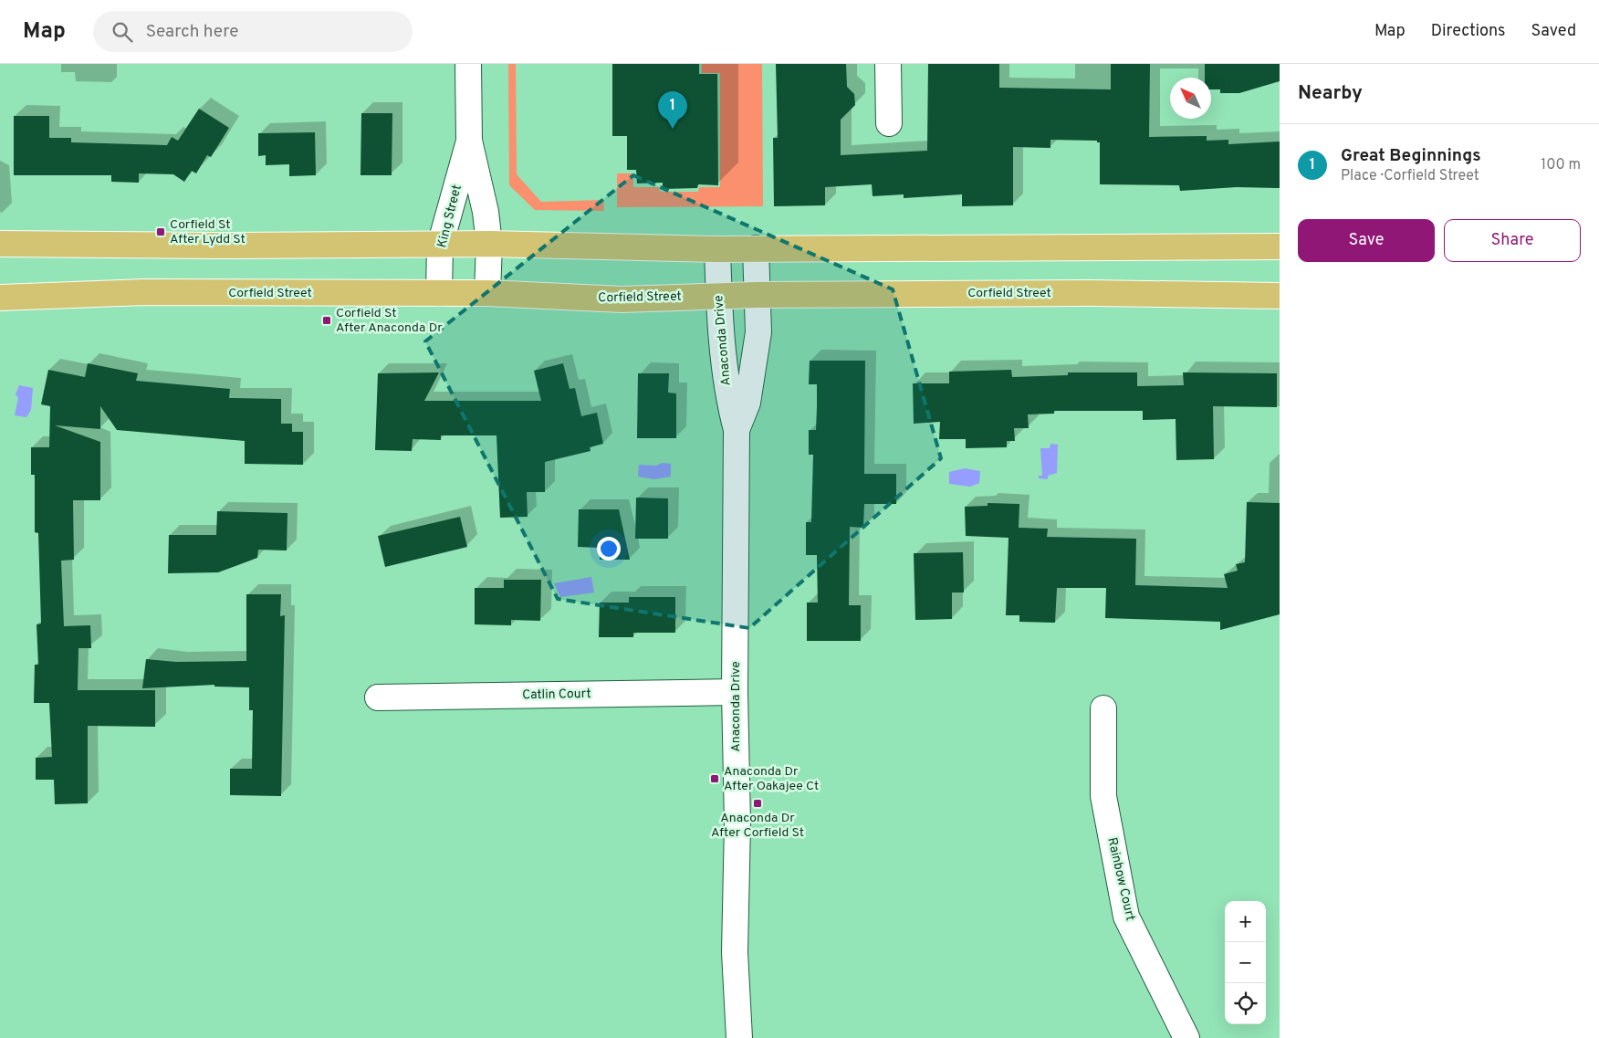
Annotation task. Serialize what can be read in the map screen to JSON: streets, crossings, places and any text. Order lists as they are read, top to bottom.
{
  "streets": {
    "main road": [
      "King Street",
      "Corfield Street",
      "Anaconda Drive",
      "Catlin Court",
      "Rainbow Court"
    ]
  },
  "crossings": [
    ["King Street", "Corfield Street"],
    ["Corfield Street", "Anaconda Drive"],
    ["Anaconda Drive", "Catlin Court"]
  ],
  "places": {
    "transit": [
      "Corfield St After Lydd St",
      "Corfield St After Anaconda Dr",
      "Anaconda Dr After Oakajee Ct",
      "Anaconda Dr After Corfield St"
    ]
  },
  "north": "top left",
  "page": {
    "header": "Map",
    "search": "Search here",
    "nav": ["Map", "Directions", "Saved"],
    "heading": "Nearby",
    "pins": "1",
    "list": [
      {
        "mark": "1",
        "name": "Great Beginnings",
        "note": "Place · Corfield Street",
        "value": "100 m"
      }
    ],
    "buttons": ["Save", "Share"],
    "map_buttons": ["+", "−"]
  }
}
